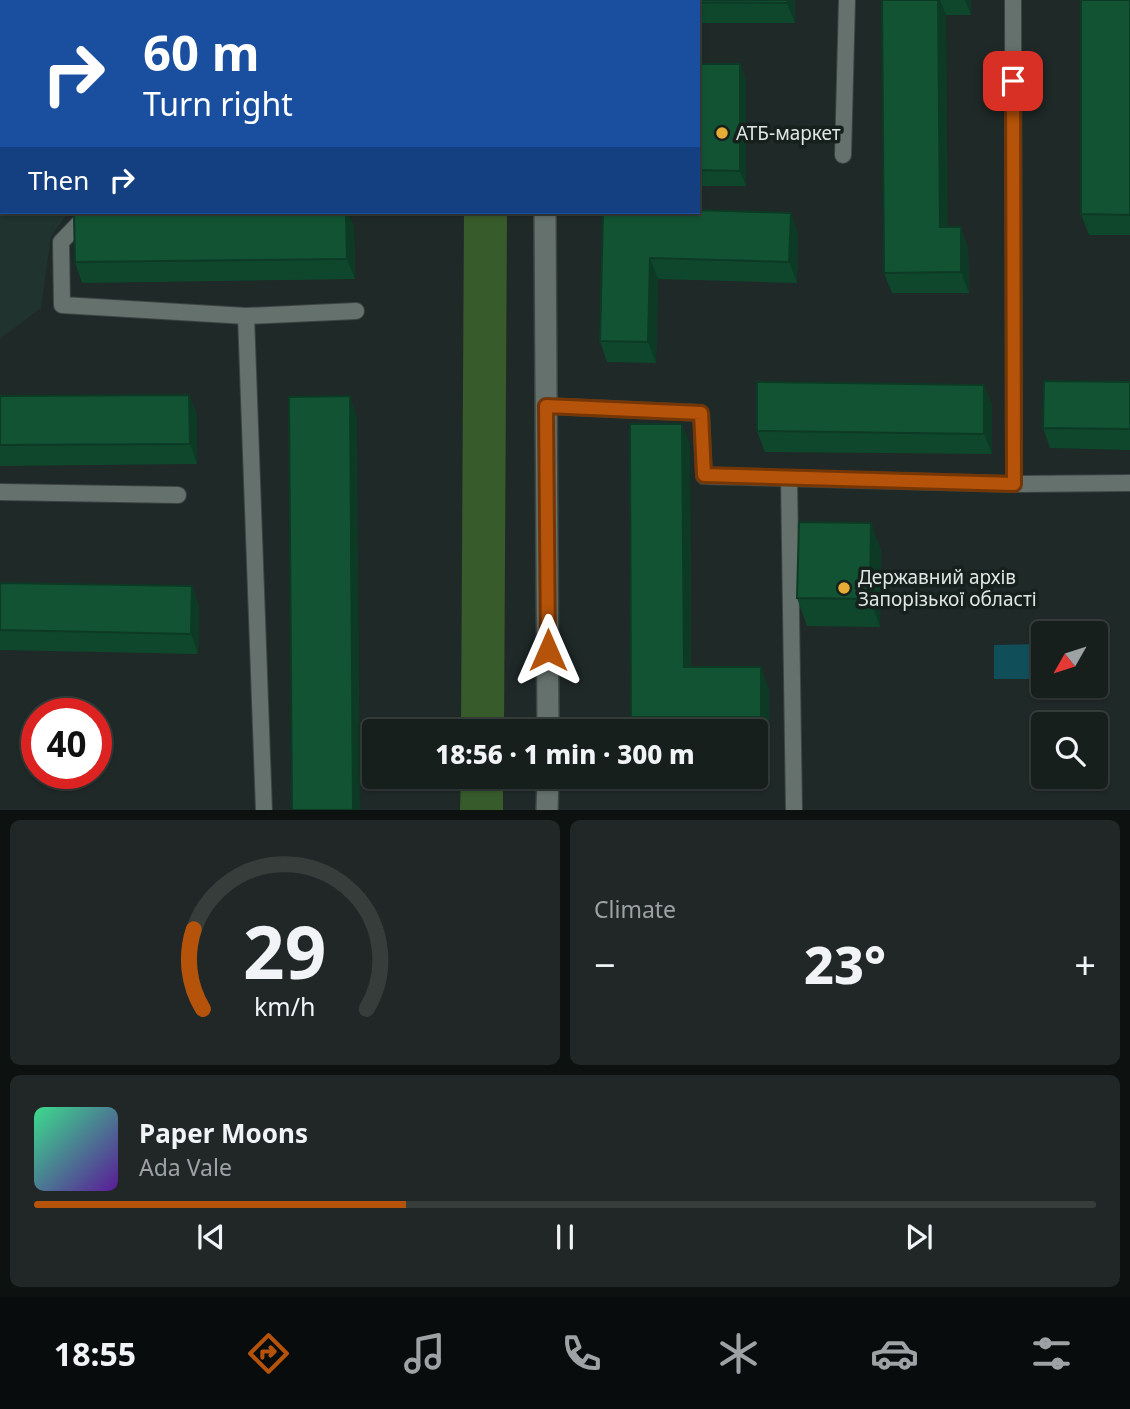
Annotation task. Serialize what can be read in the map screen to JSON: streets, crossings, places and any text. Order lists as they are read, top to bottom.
{
  "places": ["АТБ-маркет", "Державний архів Запорізької області"],
  "north": "bottom left",
  "page": {
    "turn": ["60 m", "Turn right"],
    "then": "Then",
    "limit": "40",
    "trip": "18:56 · 1 min · 300 m",
    "tile": "Climate",
    "heat": ["−", "23°", "+"],
    "song": ["Paper Moons", "Ada Vale"],
    "tabs": "18:55",
    "gauge": ["29", "km/h"]
  }
}
